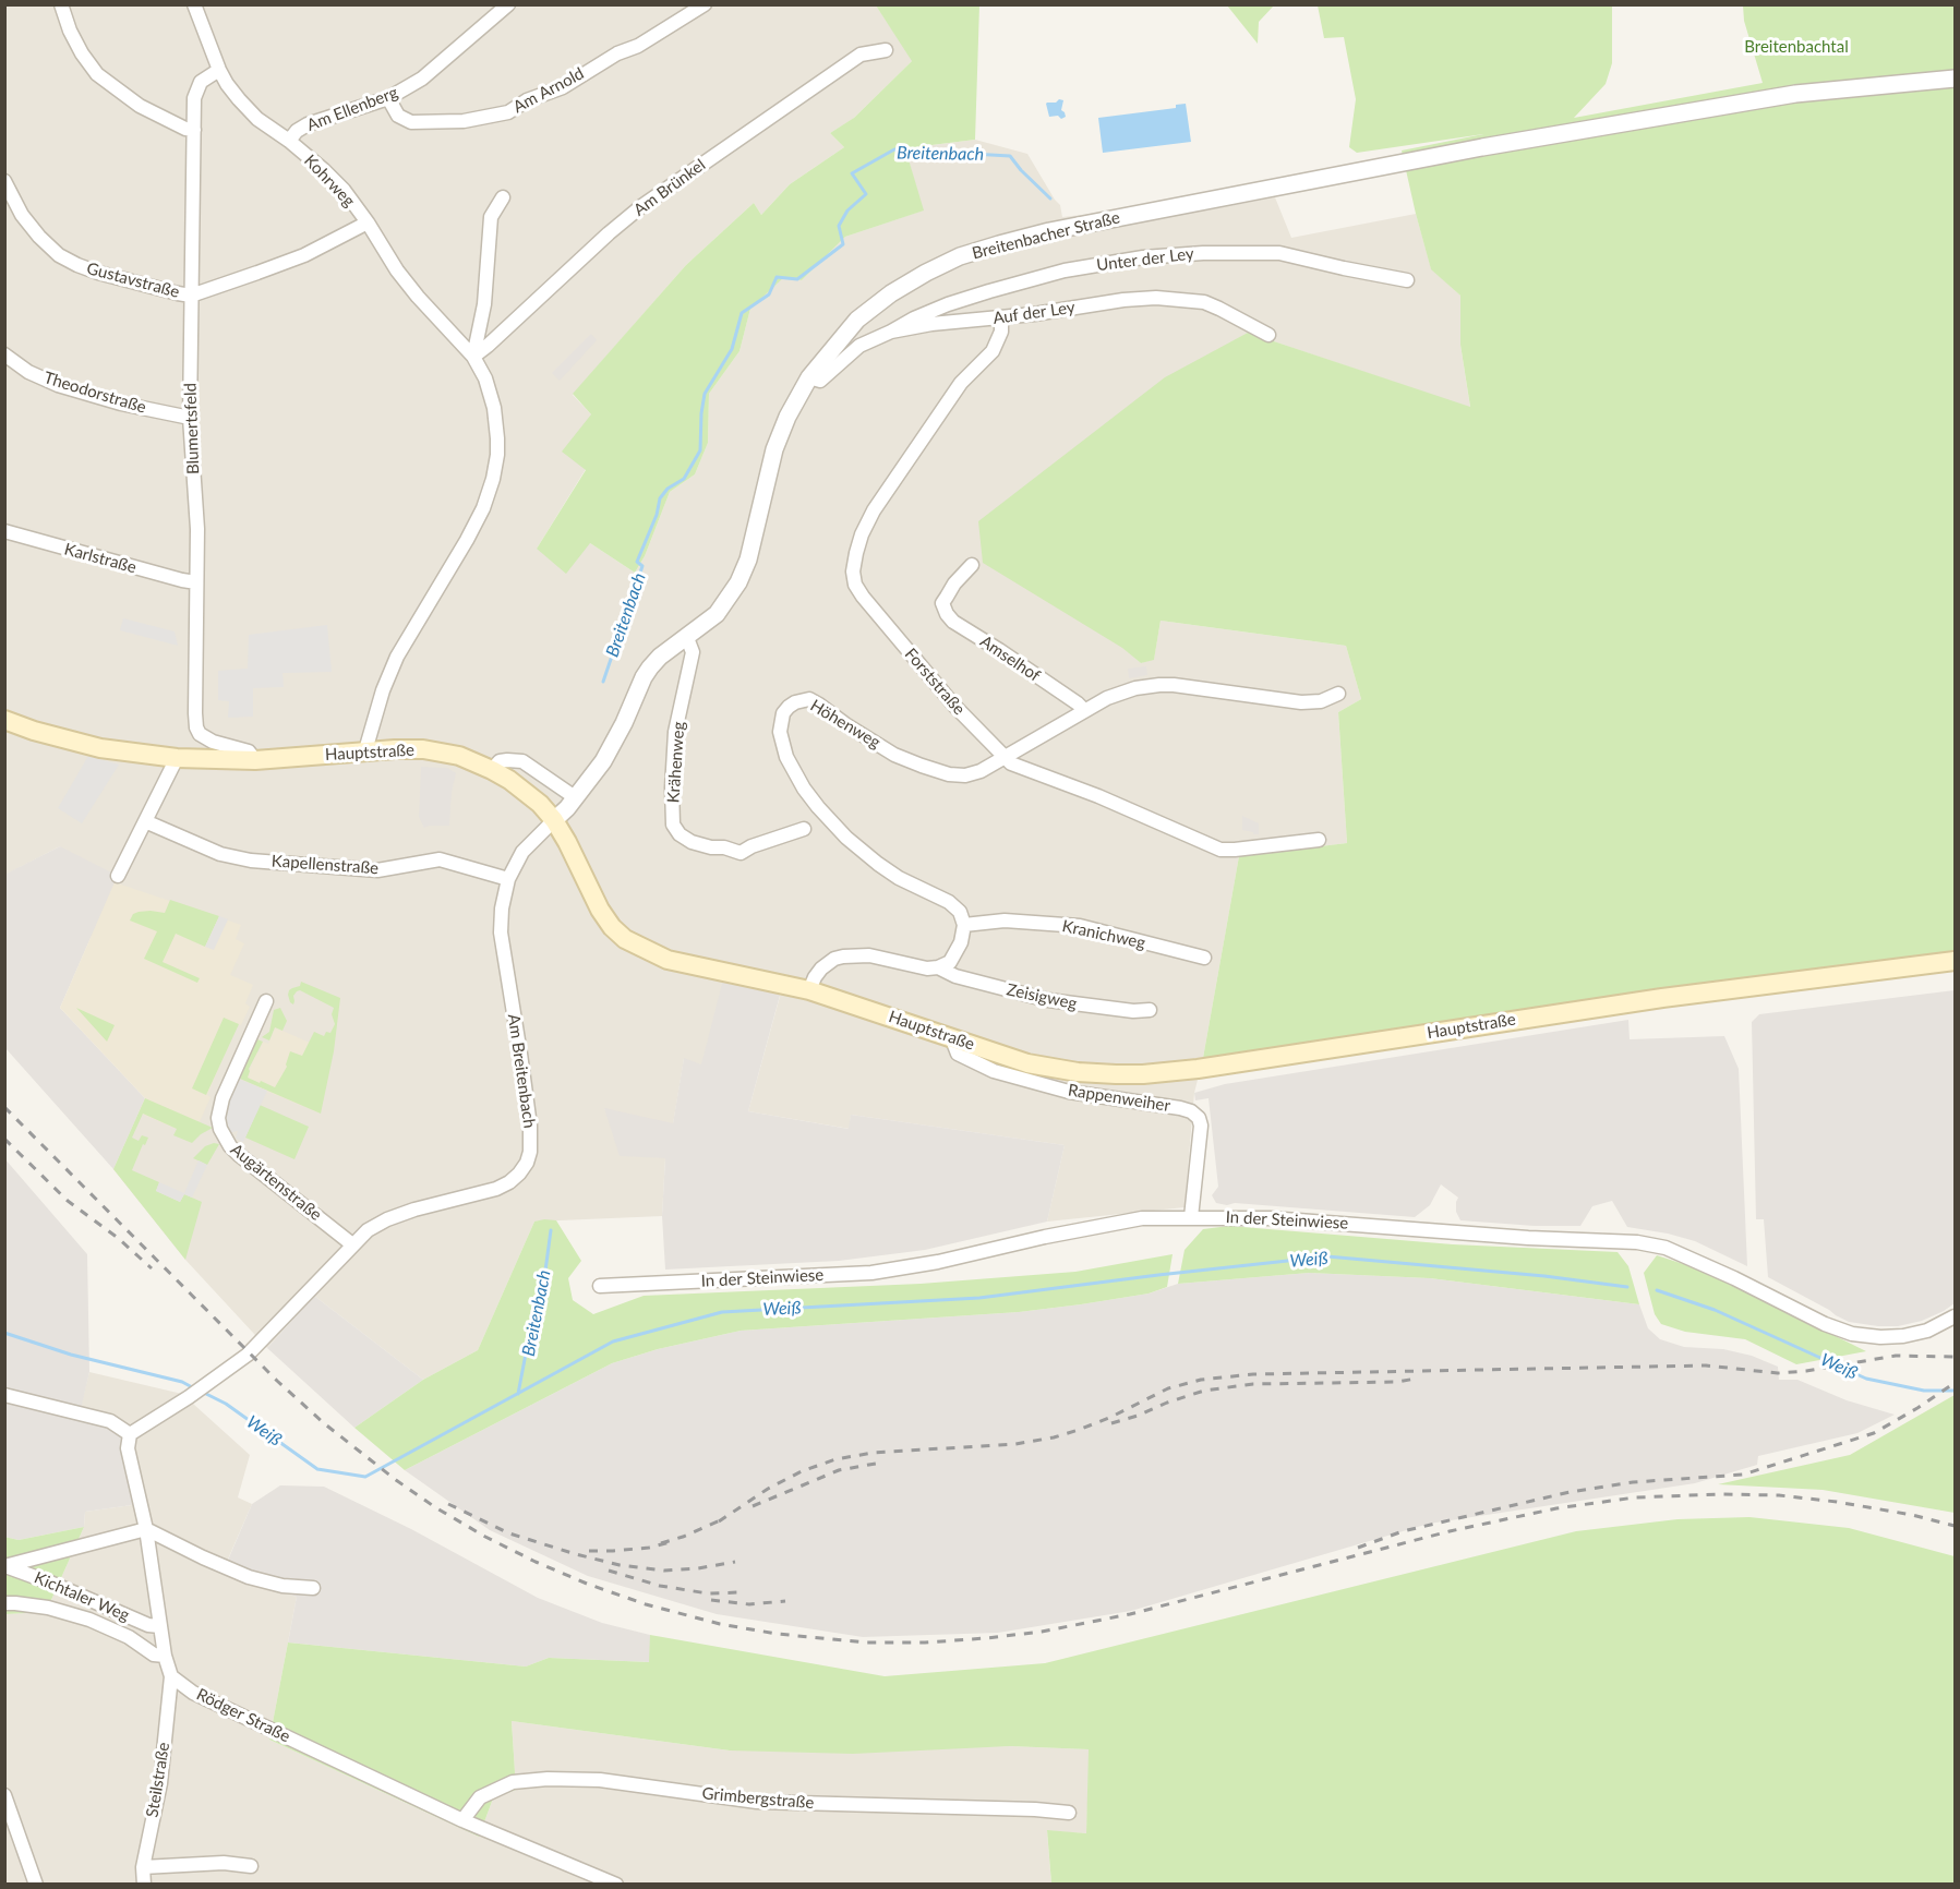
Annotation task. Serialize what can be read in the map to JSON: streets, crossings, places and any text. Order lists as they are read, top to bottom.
{
  "streets": {
    "main road": ["Hauptstraße"],
    "street": [
      "Am Arnold",
      "Am Ellenberg",
      "Kohrweg",
      "Am Brünkel",
      "Breitenbacher Straße",
      "Unter der Ley",
      "Gustavstraße",
      "Auf der Ley",
      "Theodorstraße",
      "Blumertsfeld",
      "Karlstraße",
      "Amselhof",
      "Forststraße",
      "Höhenweg",
      "Krähenweg",
      "Kapellenstraße",
      "Kranichweg",
      "Zeisigweg",
      "Am Breitenbach",
      "Rappenweiher",
      "Augärtenstraße",
      "In der Steinwiese",
      "Kichtaler Weg",
      "Rödger Straße",
      "Steilstraße",
      "Grimbergstraße"
    ]
  },
  "crossings": [
    ["Am Arnold", "Am Ellenberg"],
    ["Am Ellenberg", "Kohrweg"],
    ["Kohrweg", "Am Brünkel"],
    ["Kohrweg", "Gustavstraße"],
    ["Kohrweg", "Blumertsfeld"],
    ["Kohrweg", "Hauptstraße"],
    ["Breitenbacher Straße", "Auf der Ley"],
    ["Breitenbacher Straße", "Hauptstraße"],
    ["Breitenbacher Straße", "Krähenweg"],
    ["Breitenbacher Straße", "Am Breitenbach"],
    ["Unter der Ley", "Auf der Ley"],
    ["Gustavstraße", "Blumertsfeld"],
    ["Auf der Ley", "Forststraße"],
    ["Theodorstraße", "Blumertsfeld"],
    ["Blumertsfeld", "Karlstraße"],
    ["Blumertsfeld", "Hauptstraße"],
    ["Amselhof", "Höhenweg"],
    ["Forststraße", "Höhenweg"],
    ["Höhenweg", "Kranichweg"],
    ["Hauptstraße", "Am Breitenbach"],
    ["Hauptstraße", "Rappenweiher"],
    ["Kapellenstraße", "Am Breitenbach"],
    ["Am Breitenbach", "Augärtenstraße"],
    ["Rappenweiher", "In der Steinwiese"],
    ["Rödger Straße", "Steilstraße"],
    ["Rödger Straße", "Grimbergstraße"]
  ],
  "water": ["Breitenbach", "Weiß"],
  "parks": ["Breitenbachtal"]
}
